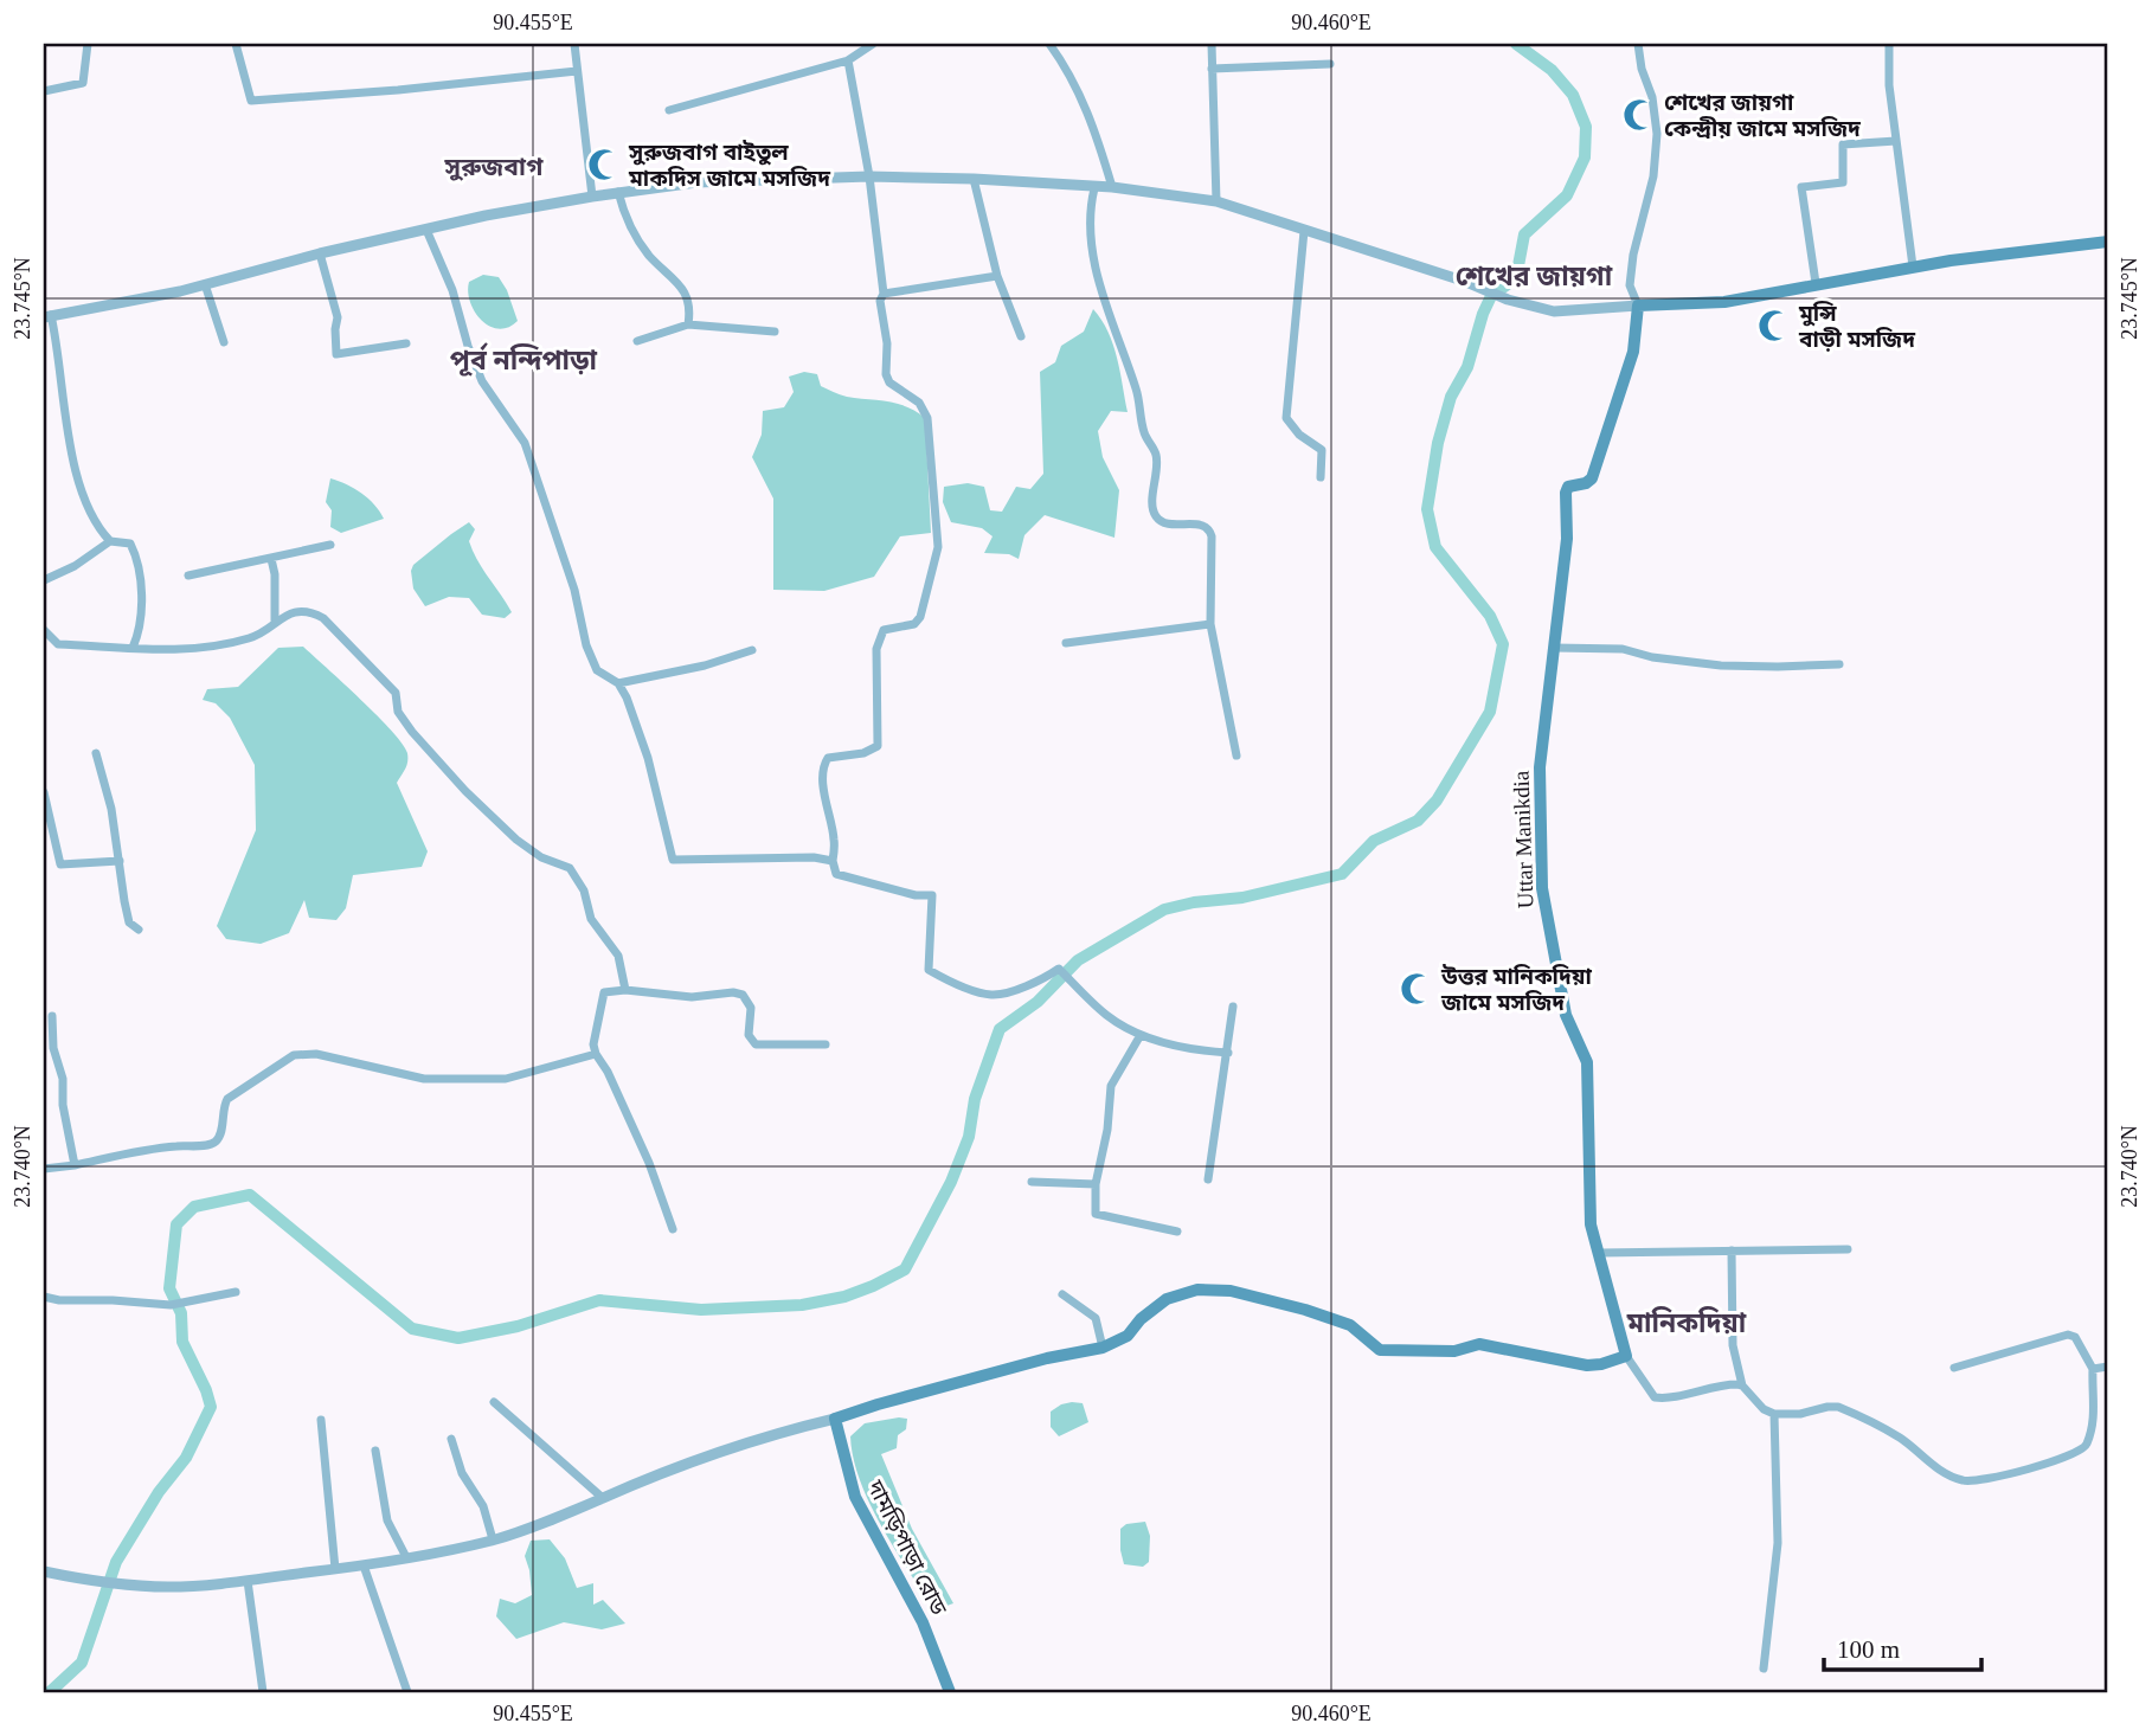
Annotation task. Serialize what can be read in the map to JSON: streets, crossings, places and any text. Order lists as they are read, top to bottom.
{
  "streets": {
    "main road": ["Uttar Manikdia", "দামড়িপাড়া রোড"]
  },
  "districts": [
    "সুরুজবাগ",
    "শেখের জায়গা",
    "পূর্ব নন্দিপাড়া",
    "মানিকদিয়া"
  ],
  "places": {
    "mosque": [
      "শেখের জায়গা কেন্দ্রীয় জামে মসজিদ",
      "সুরুজবাগ বাইতুল মাকদিস জামে মসজিদ",
      "মুন্সি বাড়ী মসজিদ",
      "উত্তর মানিকদিয়া জামে মসজিদ"
    ]
  },
  "scale_bar": "100 m",
  "coordinates": [
    "90.455°E",
    "90.460°E",
    "23.745°N",
    "23.740°N"
  ]
}
